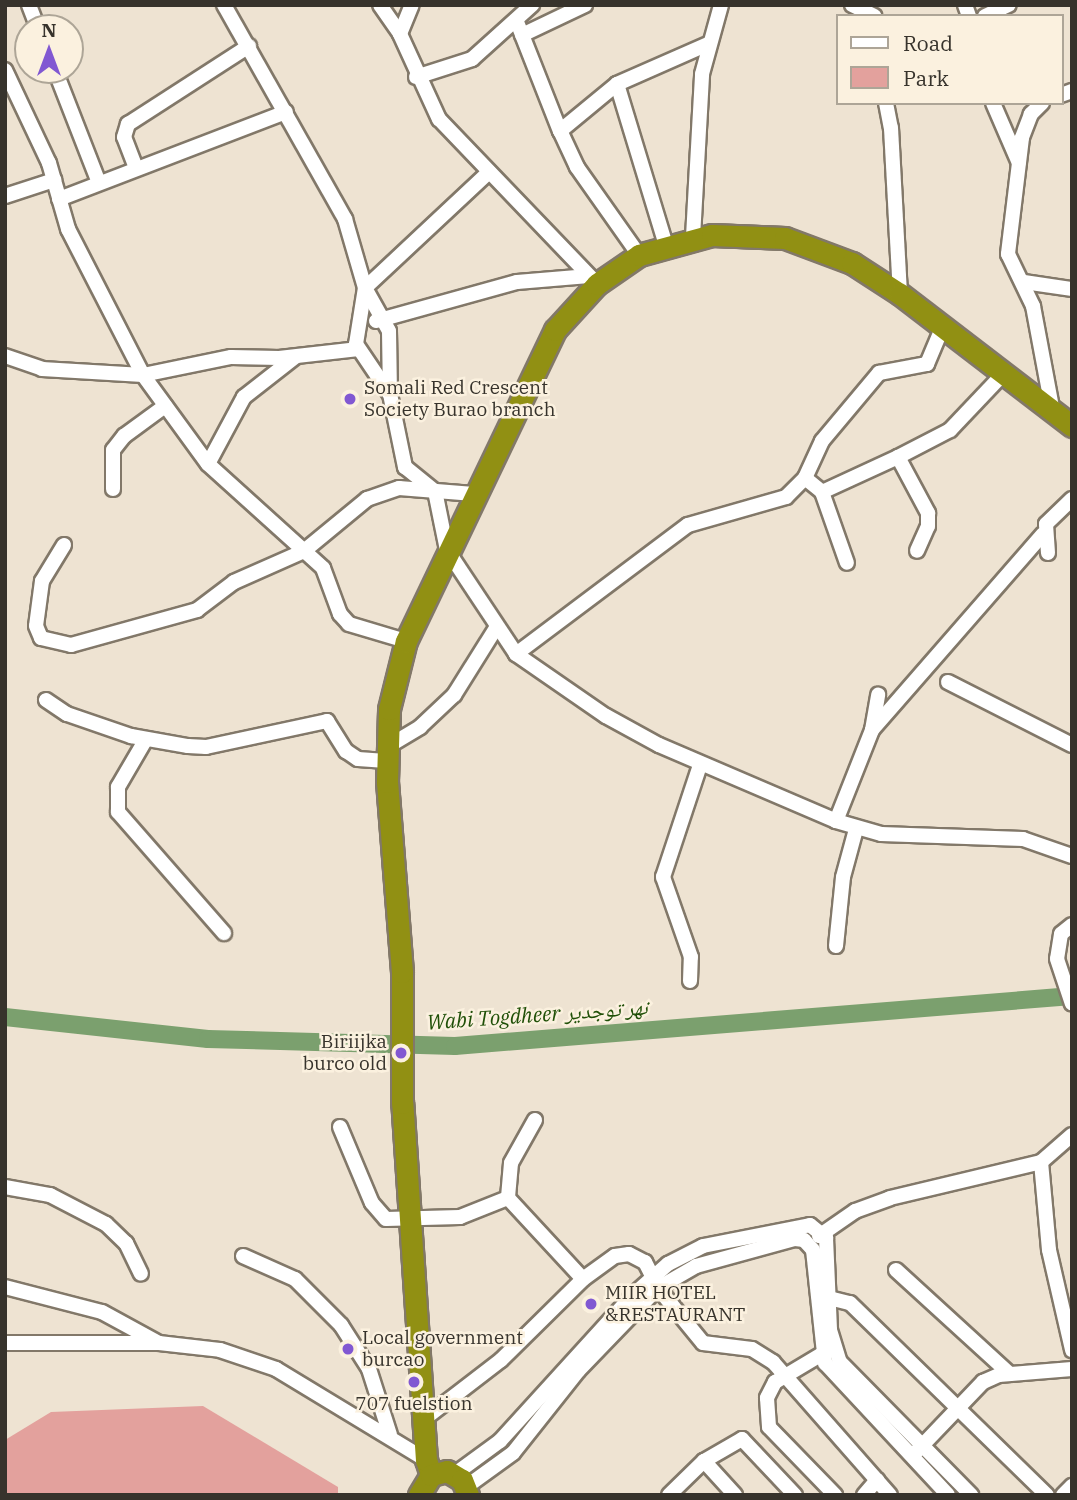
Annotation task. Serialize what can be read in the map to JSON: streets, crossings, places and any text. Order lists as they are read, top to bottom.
{
  "water": ["Wabi Togdheer نهر توجدير"],
  "places": [
    "Somali Red Crescent Society Burao branch",
    "Biriijka burco old",
    "MIIR HOTEL &RESTAURANT",
    "Local government burcao",
    "707 fuelstion"
  ],
  "legend": ["Road", "Park"],
  "north": "top"
}
